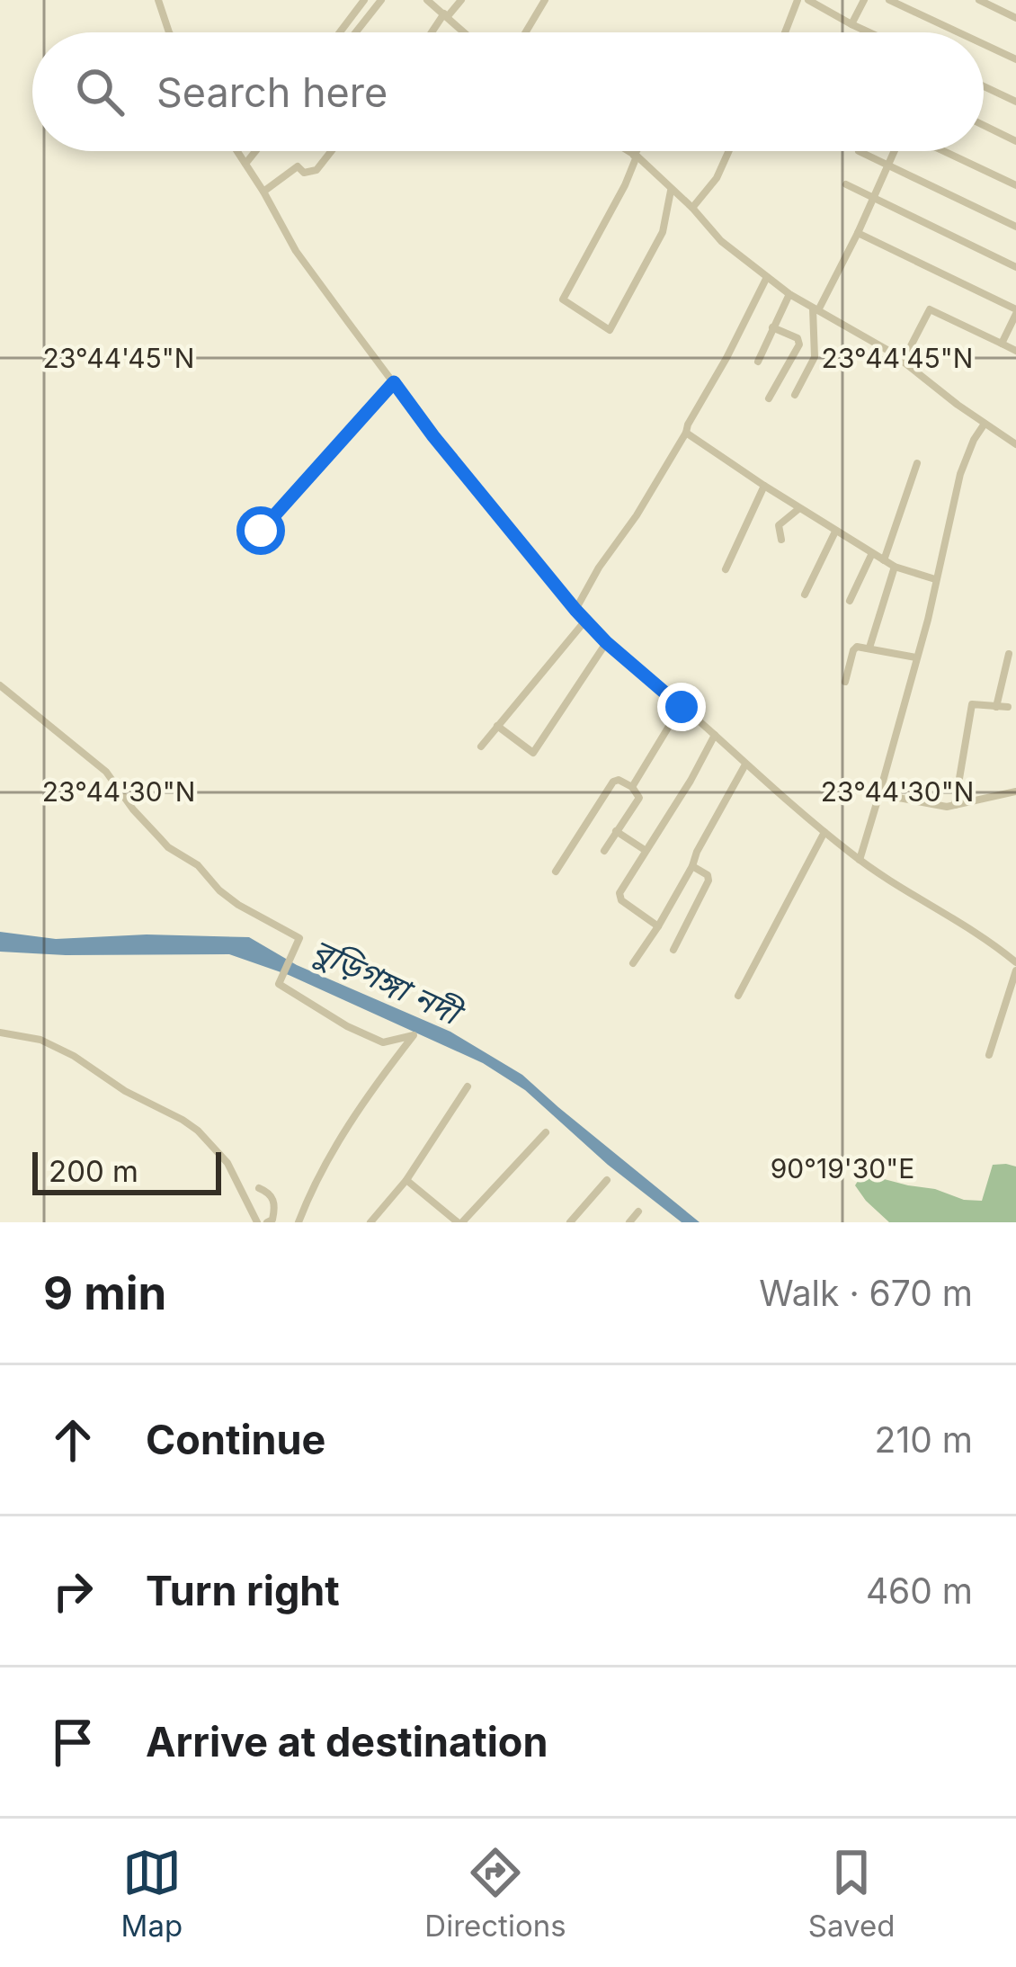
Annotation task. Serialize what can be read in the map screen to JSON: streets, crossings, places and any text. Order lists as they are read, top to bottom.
{
  "water": ["বুড়িগঙ্গা নদী"],
  "scale_bar": "200 m",
  "page": {
    "search": "Search here",
    "scale": "200 m",
    "heading": ["9 min", "Walk · 670 m"],
    "list": [
      ["Continue", "210 m"],
      ["Turn right", "460 m"],
      "Arrive at destination"
    ],
    "nav": ["Map", "Directions", "Saved"]
  },
  "coordinates": ["23°44'45\"N", "23°44'30\"N", "90°19'30\"E"]
}
